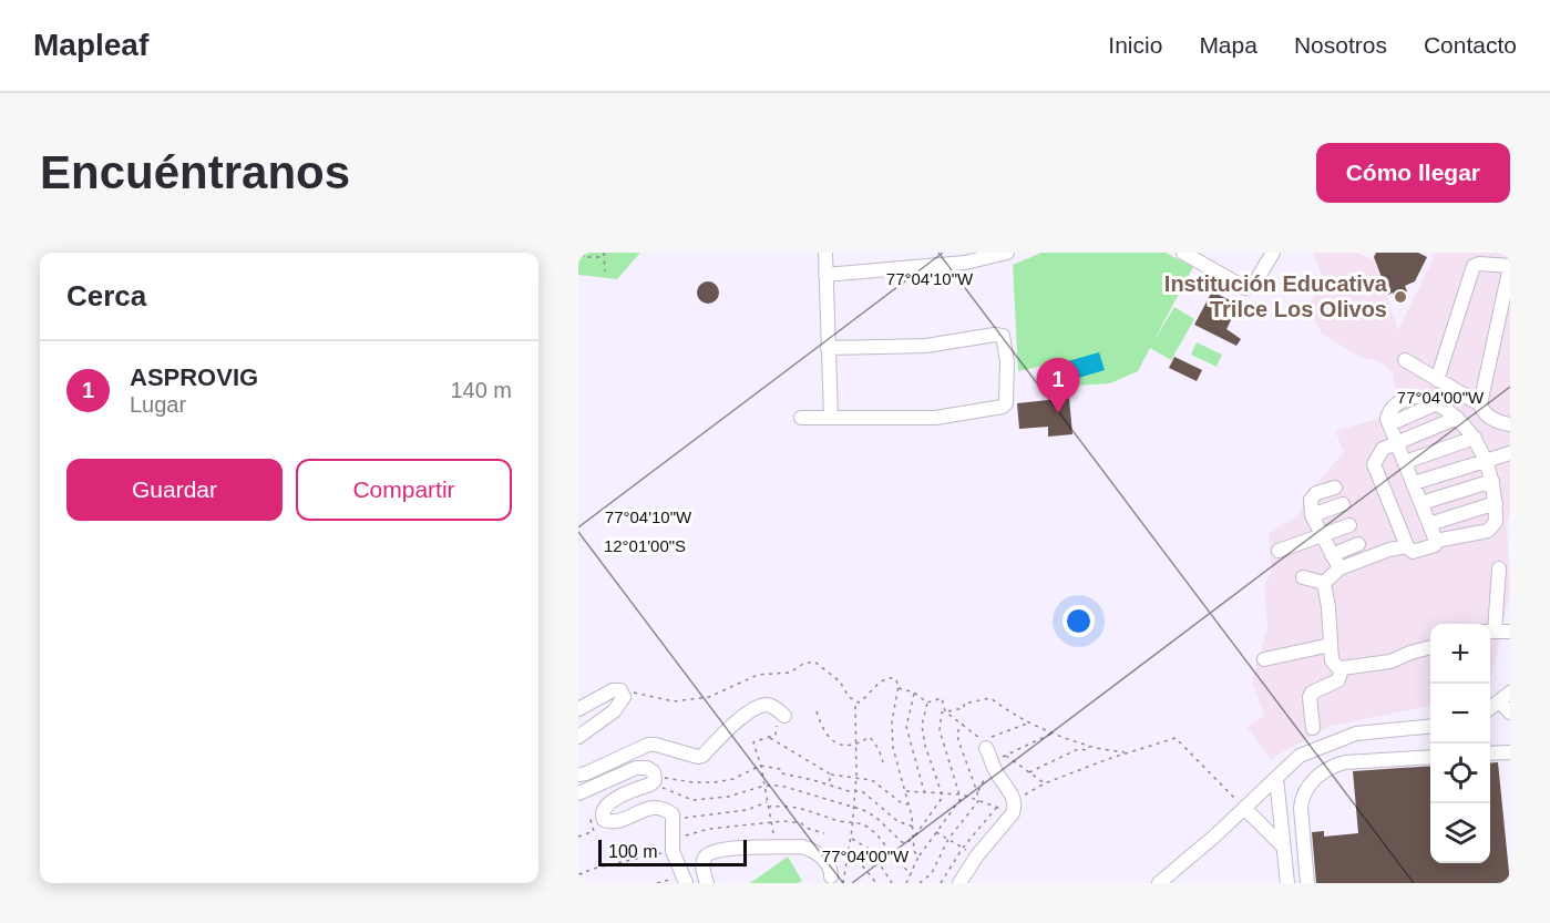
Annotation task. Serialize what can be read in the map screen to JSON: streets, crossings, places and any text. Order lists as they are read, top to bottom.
{
  "places": ["Institución Educativa Trilce Los Olivos"],
  "scale_bar": "100 m",
  "page": {
    "header": "Mapleaf",
    "nav": [
      "Inicio",
      "Mapa",
      "Nosotros",
      "Contacto"
    ],
    "buttons": [
      "Cómo llegar",
      ["Guardar", "Compartir"]
    ],
    "title": "Encuéntranos",
    "heading": "Cerca",
    "list": [
      {
        "mark": "1",
        "name": "ASPROVIG",
        "note": "Lugar",
        "value": "140 m"
      }
    ],
    "pins": "1",
    "map_buttons": ["+", "−"],
    "scale": "100 m"
  },
  "coordinates": ["77°04'10\"W", "77°04'00\"W", "12°01'00\"S"]
}
